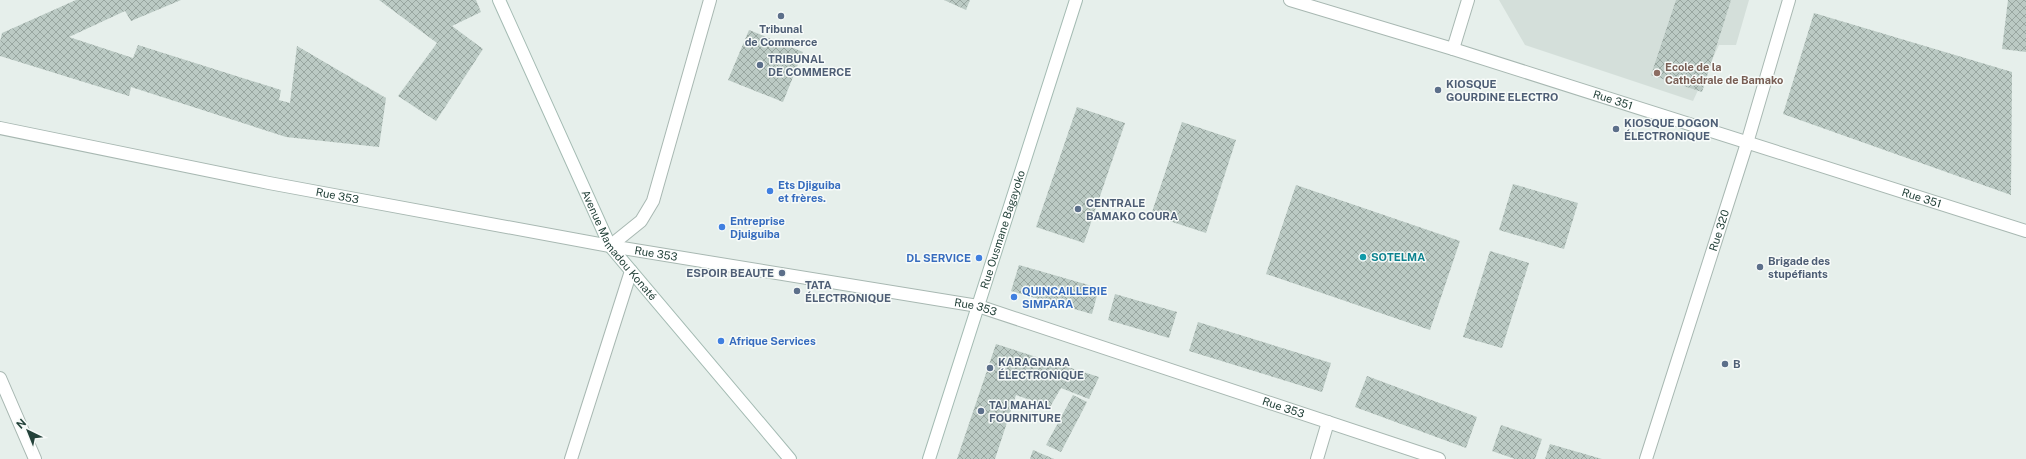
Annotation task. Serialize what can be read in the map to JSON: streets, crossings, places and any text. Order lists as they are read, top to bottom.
{
  "streets": {
    "street": [
      "Rue 351",
      "Rue 353",
      "Rue Ousmane Bagayoko",
      "Rue 320",
      "Avenue Mamadou Konaté"
    ]
  },
  "crossings": [
    ["Rue 351", "Rue 320"],
    ["Rue 353", "Rue Ousmane Bagayoko"],
    ["Rue 353", "Avenue Mamadou Konaté"]
  ],
  "places": [
    "Tribunal de Commerce",
    "TRIBUNAL DE COMMERCE",
    "Ecole de la Cathédrale de Bamako",
    "KIOSQUE GOURDINE ELECTRO",
    "KIOSQUE DOGON ÉLECTRONIQUE",
    "Ets Djiguiba et frères.",
    "CENTRALE BAMAKO COURA",
    "Entreprise Djuiguiba",
    "SOTELMA",
    "DL SERVICE",
    "Brigade des stupéfiants",
    "ESPOIR BEAUTE",
    "TATA ÉLECTRONIQUE",
    "QUINCAILLERIE SIMPARA",
    "Afrique Services",
    "B",
    "KARAGNARA ÉLECTRONIQUE",
    "TAJ MAHAL FOURNITURE"
  ],
  "north": "top left"
}
